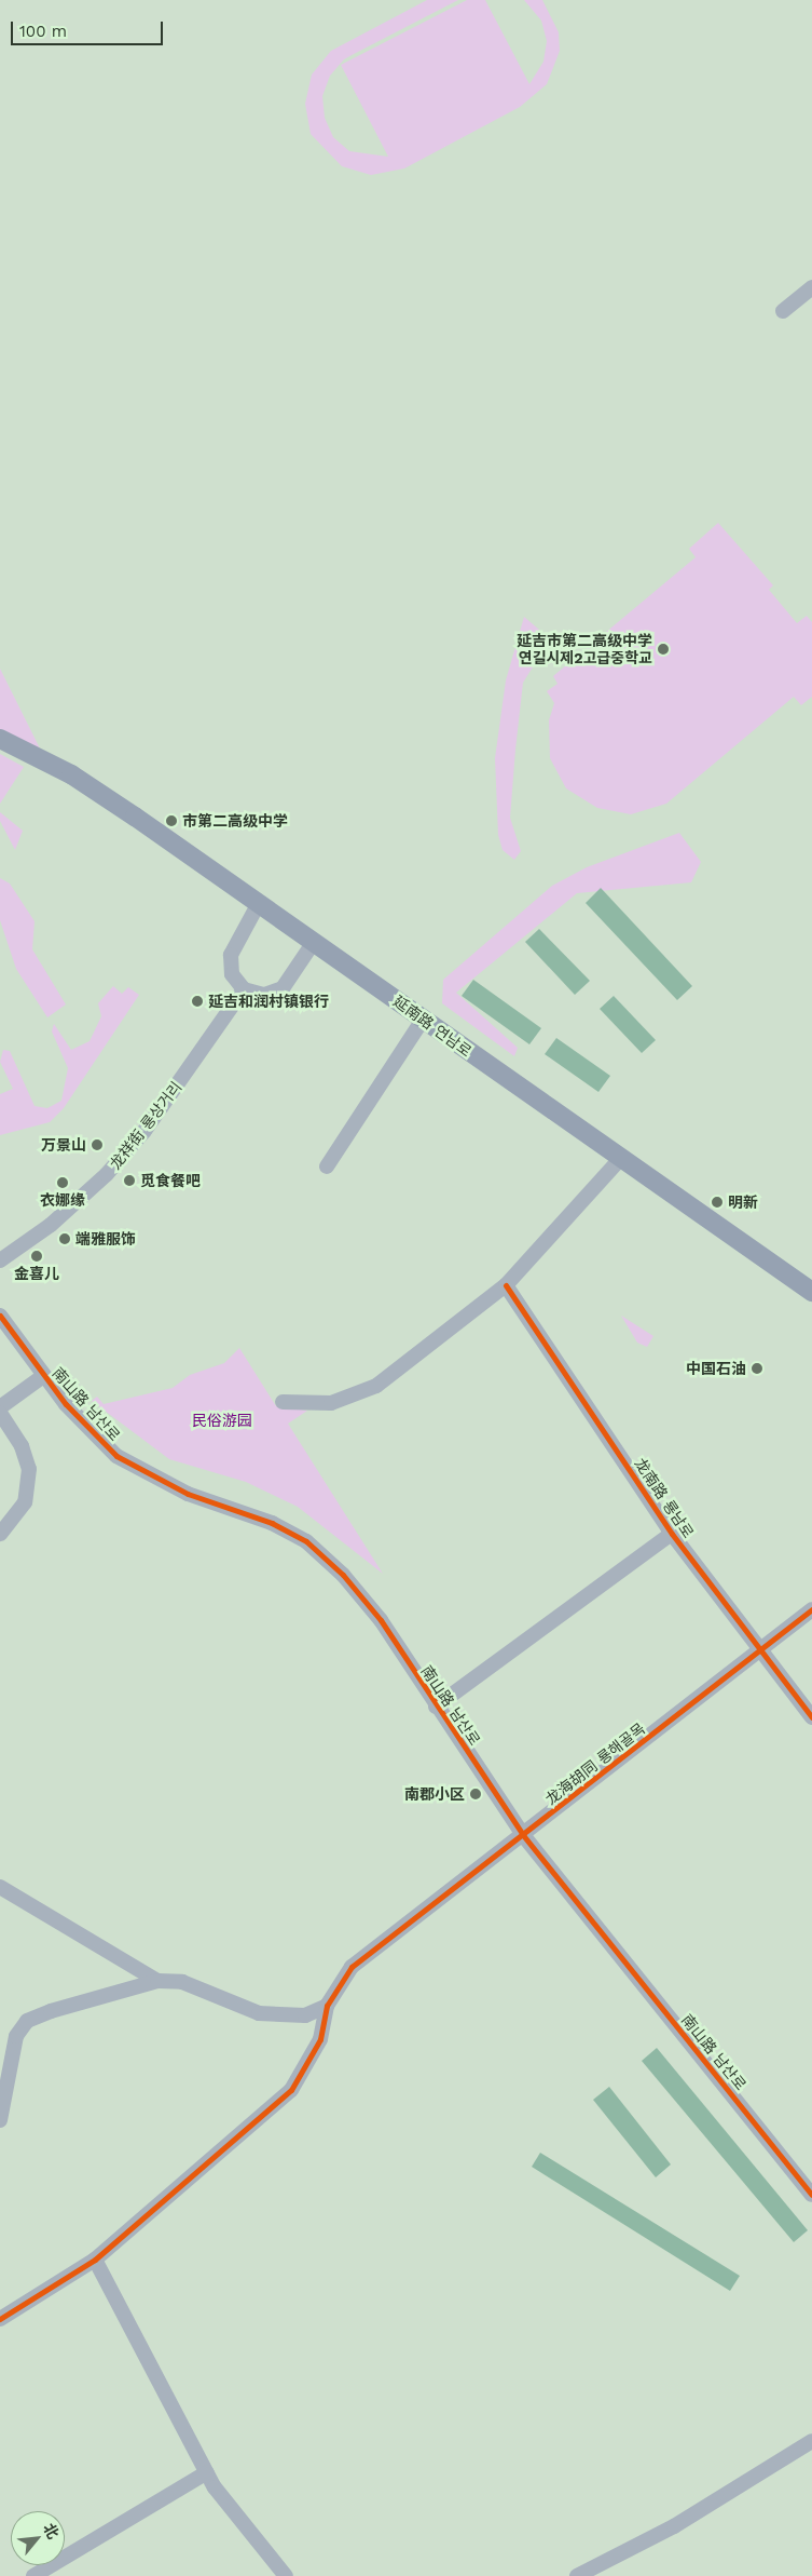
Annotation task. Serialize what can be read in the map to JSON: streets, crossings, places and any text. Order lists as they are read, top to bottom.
{
  "streets": {
    "main road": ["延南路 연남로"],
    "street": [
      "龙祥街 룡상거리",
      "南山路 남산로",
      "龙南路 룡남로",
      "龙海胡同 룡해골목"
    ]
  },
  "crossings": [
    ["南山路 남산로", "龙海胡同 룡해골목"],
    ["龙南路 룡남로", "龙海胡同 룡해골목"]
  ],
  "parks": ["民俗游园"],
  "places": [
    "延吉市第二高级中学 연길시제2고급중학교",
    "市第二高级中学",
    "延吉和润村镇银行",
    "万景山",
    "觅食餐吧",
    "衣娜缘",
    "明新",
    "端雅服饰",
    "金喜儿",
    "中国石油",
    "南郡小区"
  ],
  "scale_bar": "100 m",
  "north": "top right"
}
